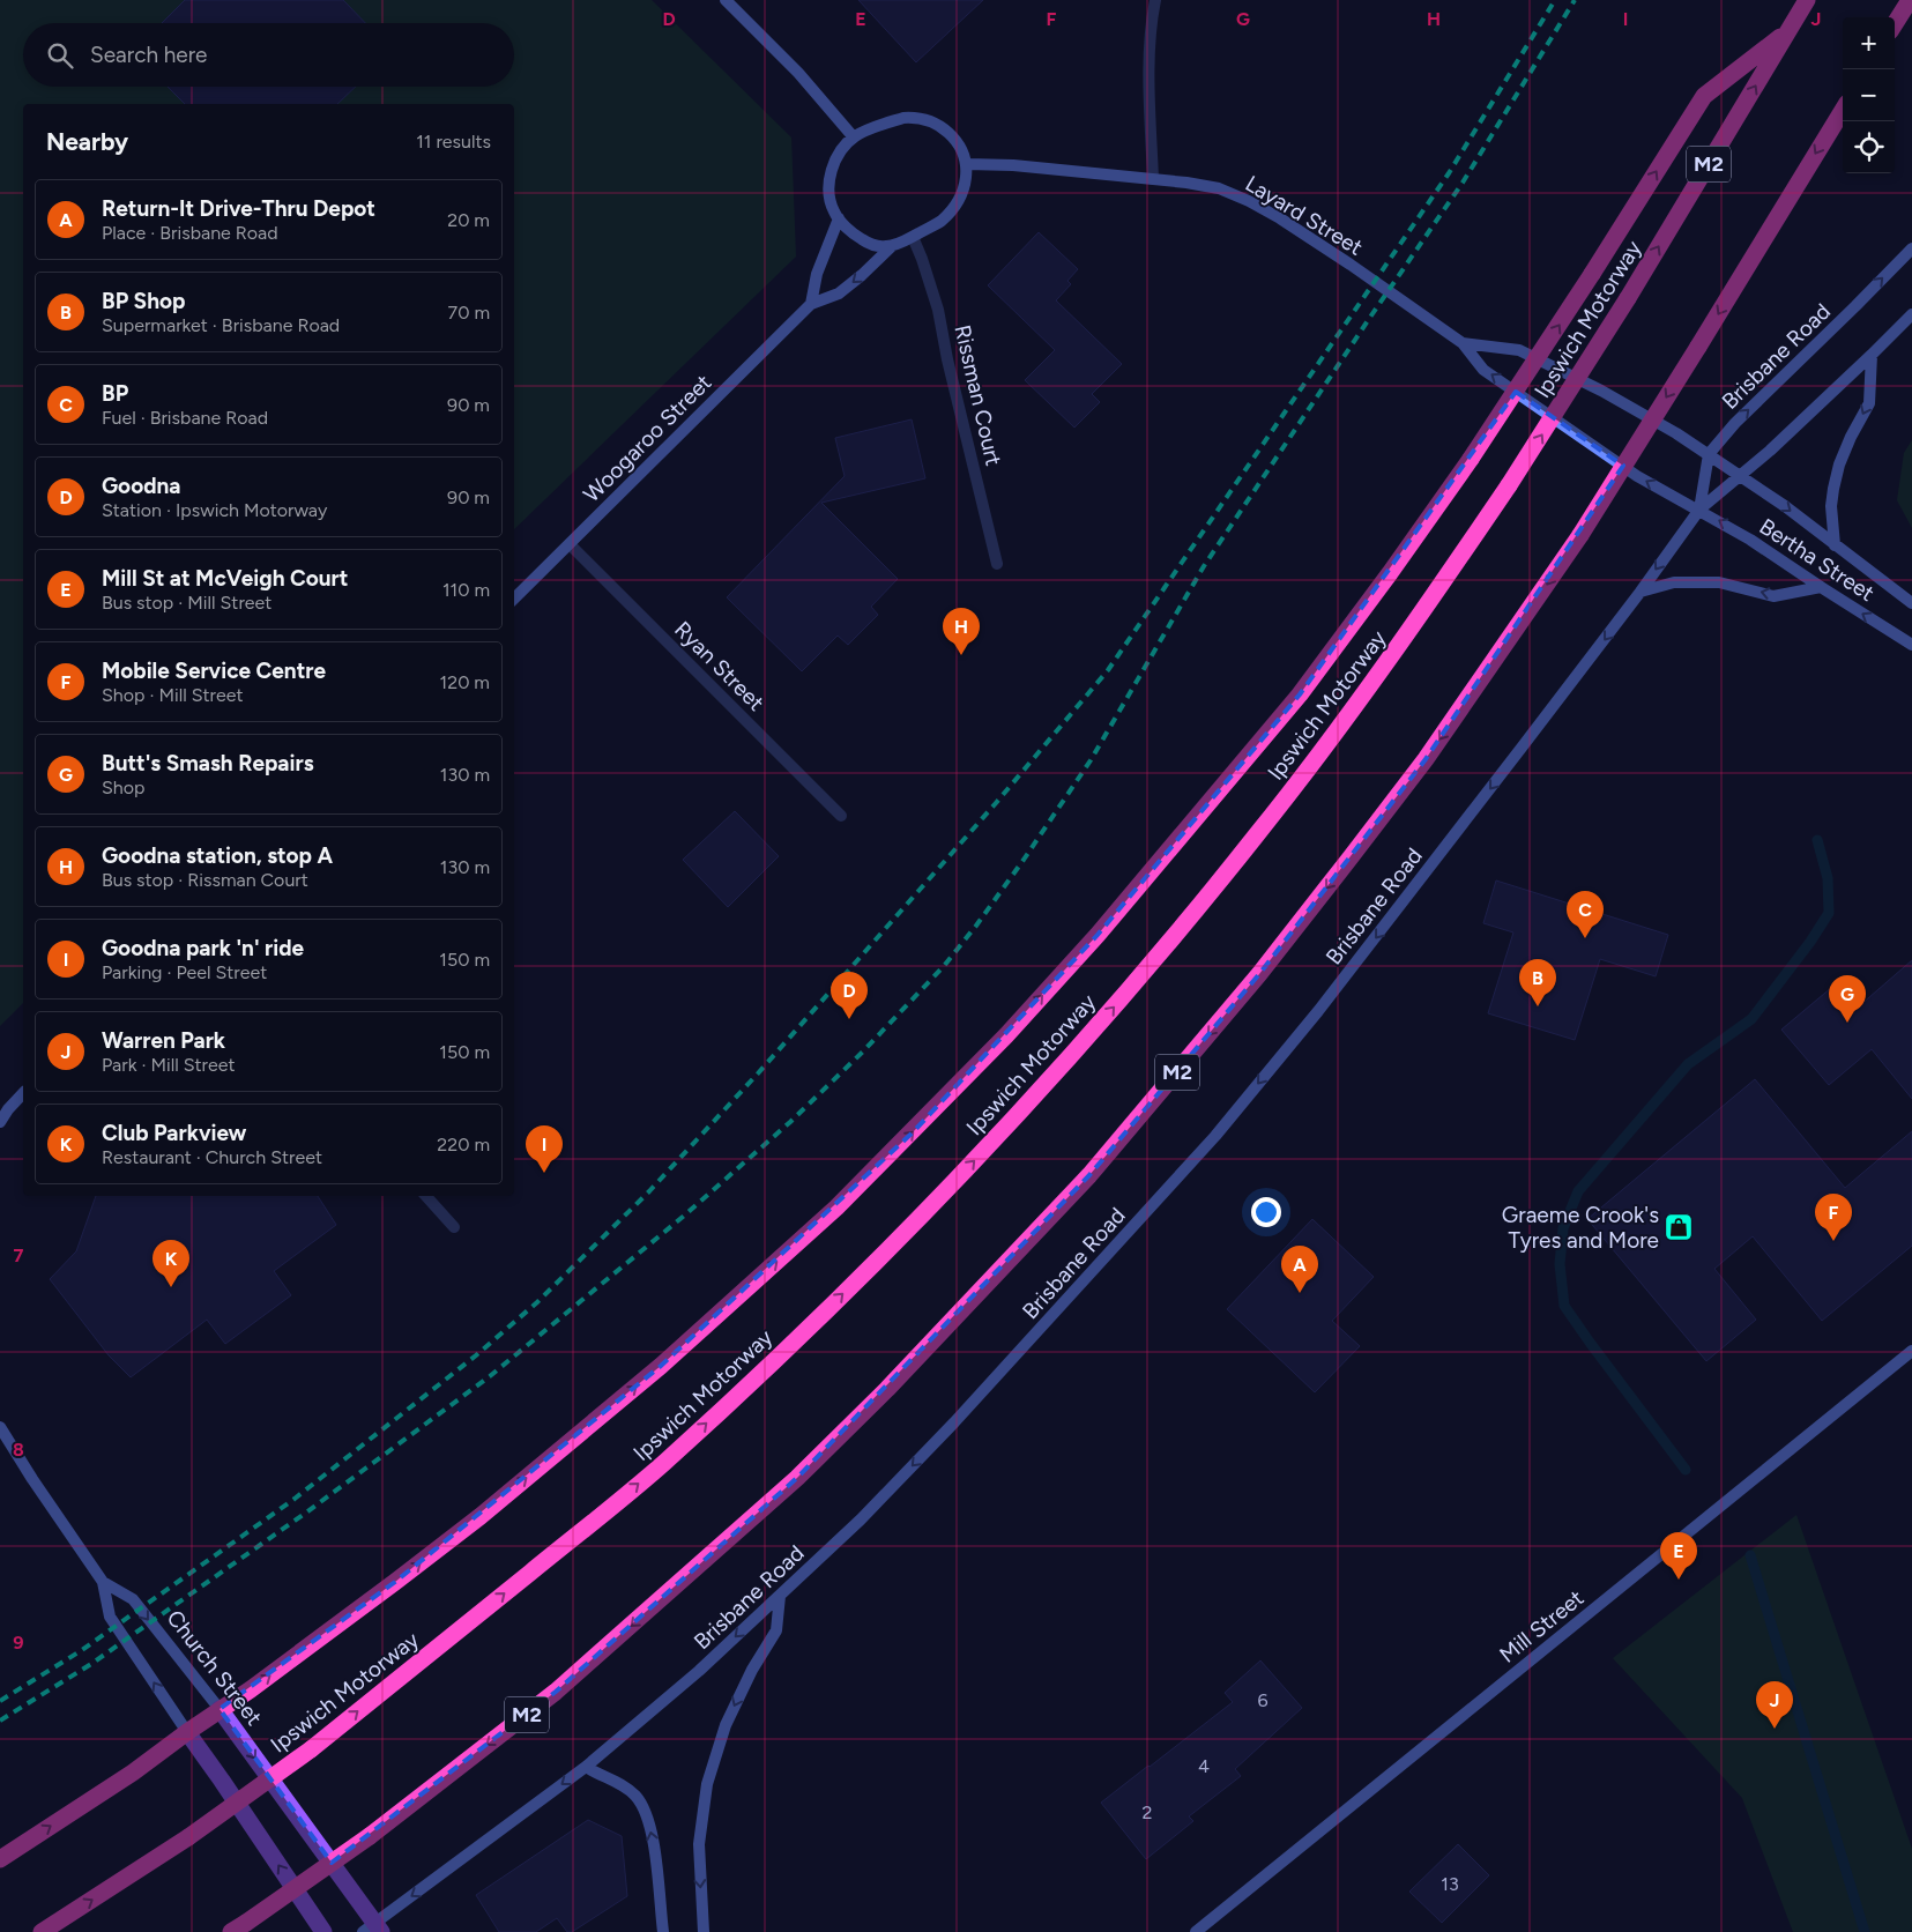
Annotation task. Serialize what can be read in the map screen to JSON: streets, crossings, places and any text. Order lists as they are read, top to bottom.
{
  "streets": {
    "highway": ["M2", "Ipswich Motorway"],
    "main road": [
      "Layard Street",
      "Brisbane Road",
      "Woogaroo Street",
      "Bertha Street",
      "Mill Street",
      "Church Street"
    ],
    "street": ["Rissman Court", "Ryan Street"]
  },
  "crossings": [
    ["Layard Street", "Brisbane Road"],
    ["Layard Street", "Rissman Court"],
    ["Layard Street", "Woogaroo Street"],
    ["Layard Street", "Bertha Street"],
    ["Brisbane Road", "Bertha Street"],
    ["Brisbane Road", "Church Street"],
    ["Rissman Court", "Woogaroo Street"],
    ["Woogaroo Street", "Ryan Street"]
  ],
  "places": {
    "shop": ["Graeme Crook's Tyres and More"]
  },
  "house_numbers": [
    "6",
    "4",
    "2",
    "13"
  ],
  "page": {
    "map_buttons": ["+", "−"],
    "search": "Search here",
    "heading": ["Nearby", "11 results"],
    "list": [
      {
        "mark": "A",
        "name": "Return-It Drive-Thru Depot",
        "note": "Place · Brisbane Road",
        "value": "20 m"
      },
      {
        "mark": "B",
        "name": "BP Shop",
        "note": "Supermarket · Brisbane Road",
        "value": "70 m"
      },
      {
        "mark": "C",
        "name": "BP",
        "note": "Fuel · Brisbane Road",
        "value": "90 m"
      },
      {
        "mark": "D",
        "name": "Goodna",
        "note": "Station · Ipswich Motorway",
        "value": "90 m"
      },
      {
        "mark": "E",
        "name": "Mill St at McVeigh Court",
        "note": "Bus stop · Mill Street",
        "value": "110 m"
      },
      {
        "mark": "F",
        "name": "Mobile Service Centre",
        "note": "Shop · Mill Street",
        "value": "120 m"
      },
      {
        "mark": "G",
        "name": "Butt's Smash Repairs",
        "note": "Shop",
        "value": "130 m"
      },
      {
        "mark": "H",
        "name": "Goodna station, stop A",
        "note": "Bus stop · Rissman Court",
        "value": "130 m"
      },
      {
        "mark": "I",
        "name": "Goodna park 'n' ride",
        "note": "Parking · Peel Street",
        "value": "150 m"
      },
      {
        "mark": "J",
        "name": "Warren Park",
        "note": "Park · Mill Street",
        "value": "150 m"
      },
      {
        "mark": "K",
        "name": "Club Parkview",
        "note": "Restaurant · Church Street",
        "value": "220 m"
      }
    ],
    "pins": [
      "H",
      "C",
      "B",
      "D",
      "G",
      "I",
      "F",
      "K",
      "A",
      "E",
      "J"
    ]
  },
  "grid": {
    "columns": [
      "D",
      "E",
      "F",
      "G",
      "H",
      "I",
      "J"
    ],
    "rows": ["7", "8", "9"]
  }
}
